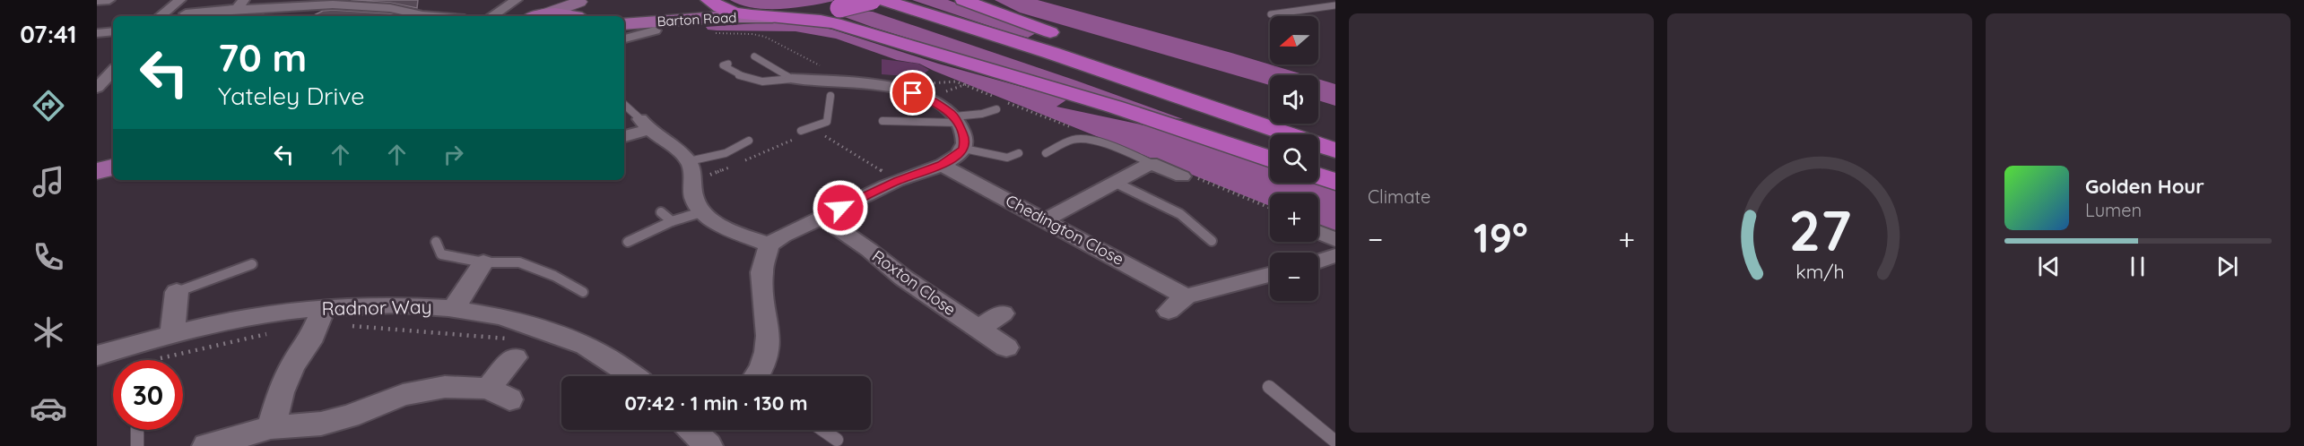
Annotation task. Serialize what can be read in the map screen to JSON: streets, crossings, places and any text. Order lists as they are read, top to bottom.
{
  "streets": {
    "main road": ["Barton Road"],
    "street": ["Chedington Close", "Roxton Close", "Radnor Way"]
  },
  "north": "left",
  "page": {
    "tabs": "07:41",
    "tile": "Climate",
    "map_buttons": ["+", "−"],
    "turn": ["70 m", "Yateley Drive"],
    "song": ["Golden Hour", "Lumen"],
    "heat": ["−", "19°", "+"],
    "limit": "30",
    "trip": "07:42 · 1 min · 130 m",
    "gauge": ["27", "km/h"]
  }
}
